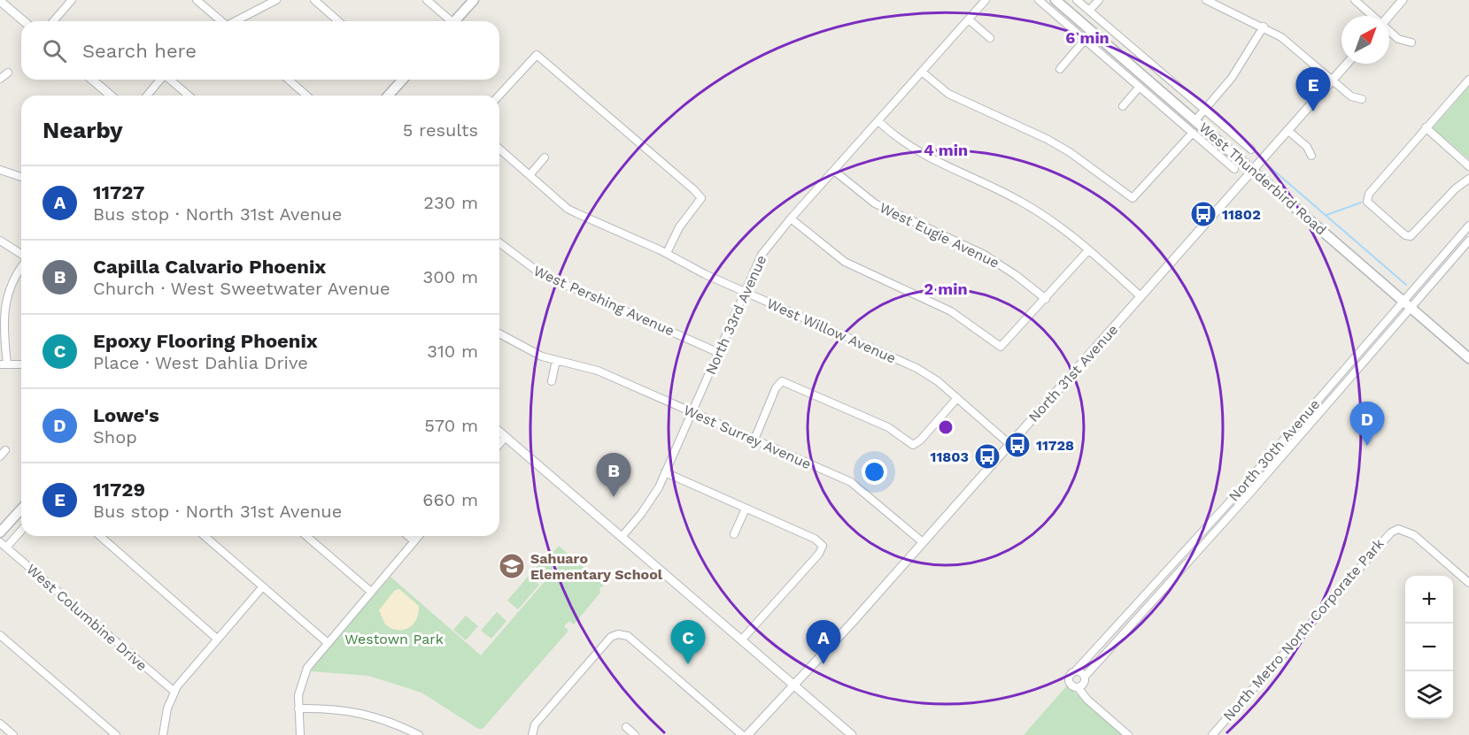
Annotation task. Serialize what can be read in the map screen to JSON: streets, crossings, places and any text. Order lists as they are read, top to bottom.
{
  "streets": {
    "main road": ["West Thunderbird Road"],
    "street": [
      "West Eugie Avenue",
      "West Pershing Avenue",
      "North 33rd Avenue",
      "West Willow Avenue",
      "North 31st Avenue",
      "West Surrey Avenue",
      "North 30th Avenue",
      "West Columbine Drive",
      "North Metro North Corporate Park"
    ]
  },
  "crossings": [
    ["West Thunderbird Road", "North 31st Avenue"],
    ["West Thunderbird Road", "North 30th Avenue"],
    ["West Eugie Avenue", "North 33rd Avenue"],
    ["West Pershing Avenue", "North 33rd Avenue"],
    ["North 33rd Avenue", "West Willow Avenue"],
    ["North 33rd Avenue", "West Surrey Avenue"],
    ["West Willow Avenue", "North 31st Avenue"],
    ["North 31st Avenue", "West Surrey Avenue"]
  ],
  "parks": ["Westown Park"],
  "places": {
    "bus stop": ["11802", "11728", "11803"],
    "school or university": ["Sahuaro Elementary School"]
  },
  "north": "top right",
  "page": {
    "search": "Search here",
    "pins": [
      "E",
      "D",
      "B",
      "A",
      "C"
    ],
    "heading": ["Nearby", "5 results"],
    "list": [
      {
        "mark": "A",
        "name": "11727",
        "note": "Bus stop · North 31st Avenue",
        "value": "230 m"
      },
      {
        "mark": "B",
        "name": "Capilla Calvario Phoenix",
        "note": "Church · West Sweetwater Avenue",
        "value": "300 m"
      },
      {
        "mark": "C",
        "name": "Epoxy Flooring Phoenix",
        "note": "Place · West Dahlia Drive",
        "value": "310 m"
      },
      {
        "mark": "D",
        "name": "Lowe's",
        "note": "Shop",
        "value": "570 m"
      },
      {
        "mark": "E",
        "name": "11729",
        "note": "Bus stop · North 31st Avenue",
        "value": "660 m"
      }
    ],
    "map_buttons": ["+", "−"]
  },
  "rings": ["6 min", "4 min", "2 min"]
}
